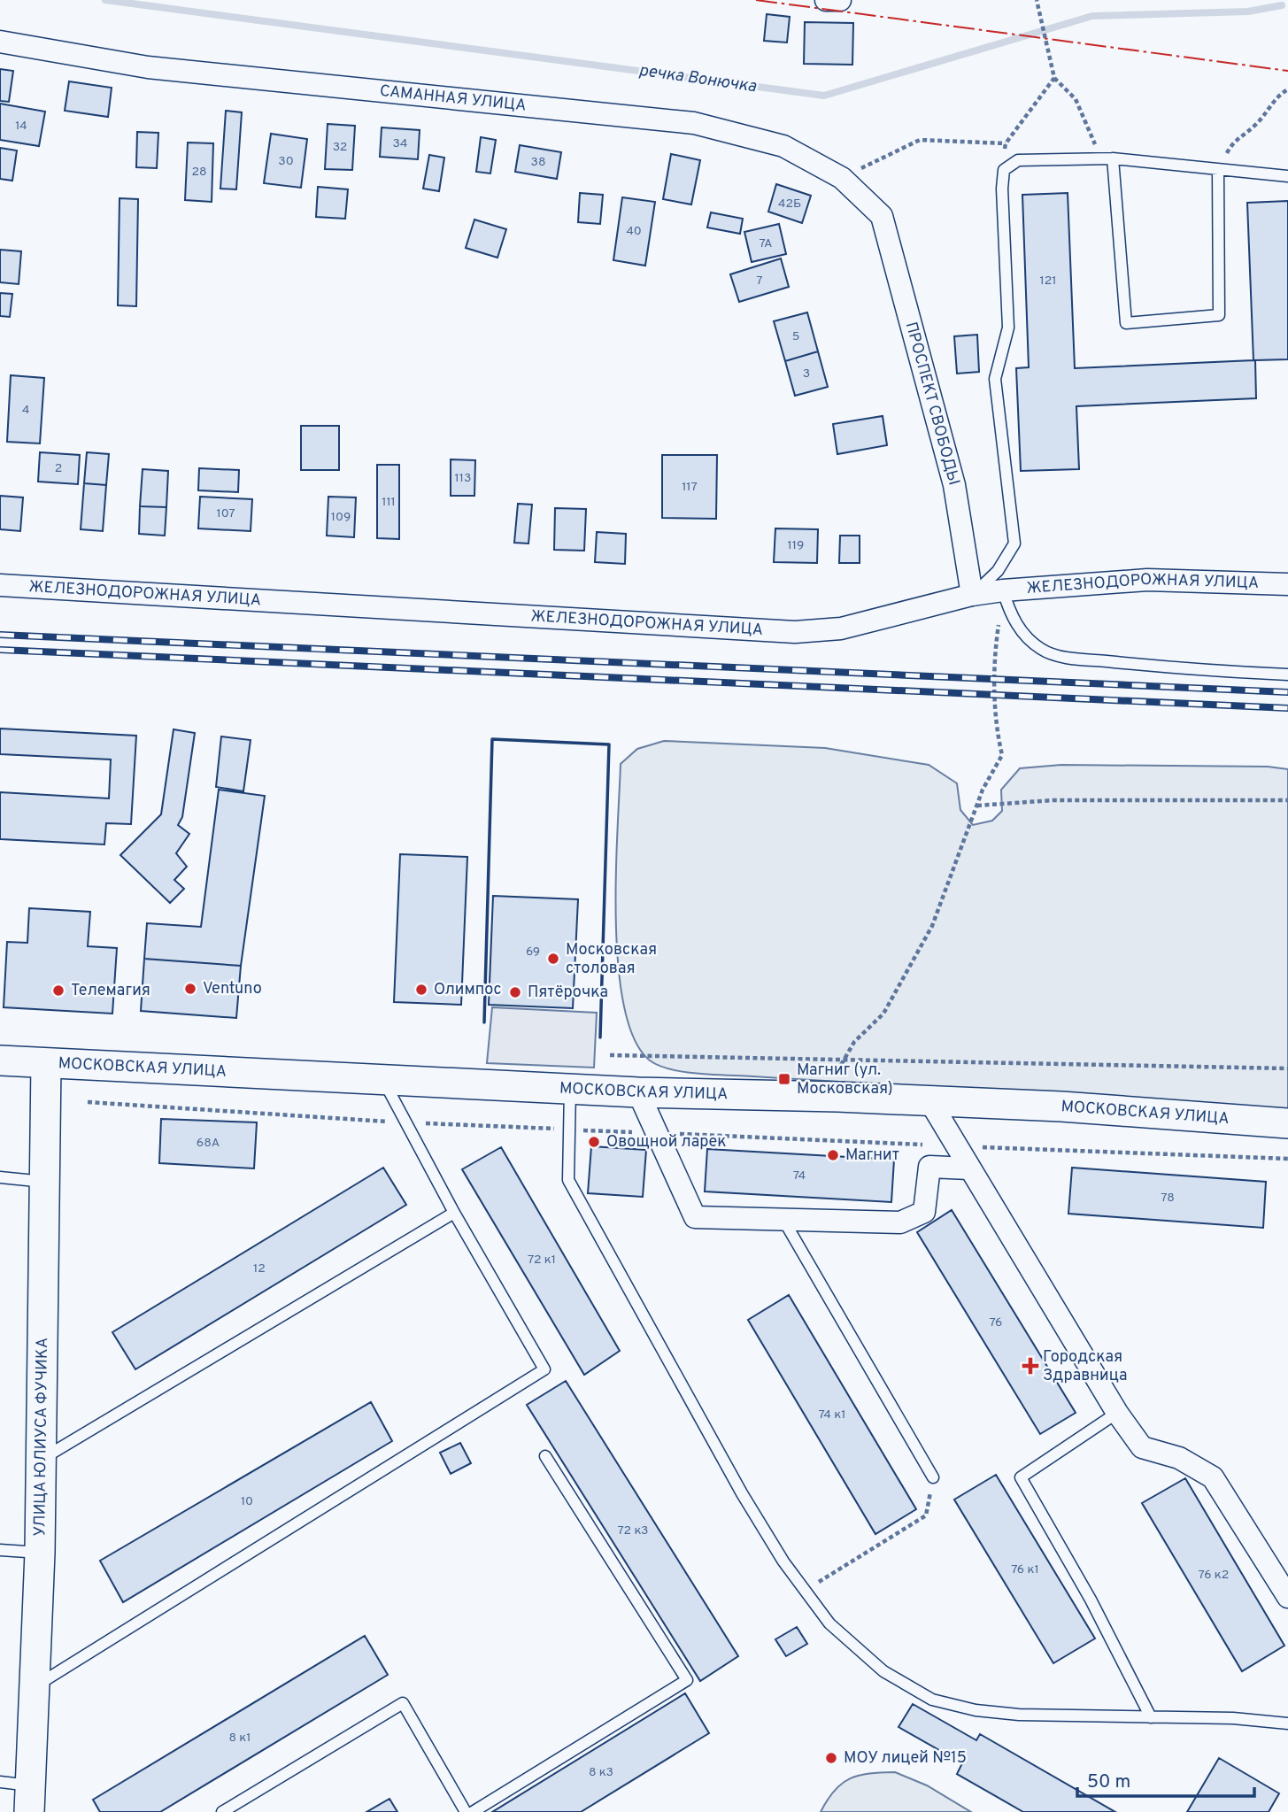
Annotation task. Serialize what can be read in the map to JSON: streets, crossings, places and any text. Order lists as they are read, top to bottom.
{
  "streets": {
    "street": [
      "САМАННАЯ УЛИЦА",
      "ПРОСПЕКТ СВОБОДЫ",
      "ЖЕЛЕЗНОДОРОЖНАЯ УЛИЦА",
      "МОСКОВСКАЯ УЛИЦА",
      "УЛИЦА ЮЛИУСА ФУЧИКА"
    ]
  },
  "crossings": [
    ["САМАННАЯ УЛИЦА", "ПРОСПЕКТ СВОБОДЫ"],
    ["ПРОСПЕКТ СВОБОДЫ", "ЖЕЛЕЗНОДОРОЖНАЯ УЛИЦА"],
    ["МОСКОВСКАЯ УЛИЦА", "УЛИЦА ЮЛИУСА ФУЧИКА"]
  ],
  "water": ["речка Вонючка"],
  "places": {
    "other": [
      "Московская столовая",
      "Ventuno",
      "Олимпос",
      "Телемагия",
      "Пятёрочка",
      "Овощной ларек",
      "Магнит",
      "МОУ лицей №15"
    ],
    "transit": ["Магниг (ул. Московская)"],
    "health": ["Городская Здравница"]
  },
  "house_numbers": [
    "14",
    "34",
    "32",
    "30",
    "38",
    "28",
    "42Б",
    "40",
    "7А",
    "7",
    "121",
    "5",
    "3",
    "4",
    "2",
    "113",
    "117",
    "111",
    "107",
    "109",
    "119",
    "69",
    "68А",
    "74",
    "78",
    "72 к1",
    "12",
    "76",
    "74 к1",
    "10",
    "72 к3",
    "76 к1",
    "76 к2",
    "8 к1",
    "8 к3"
  ],
  "scale_bar": "50 m"
}
